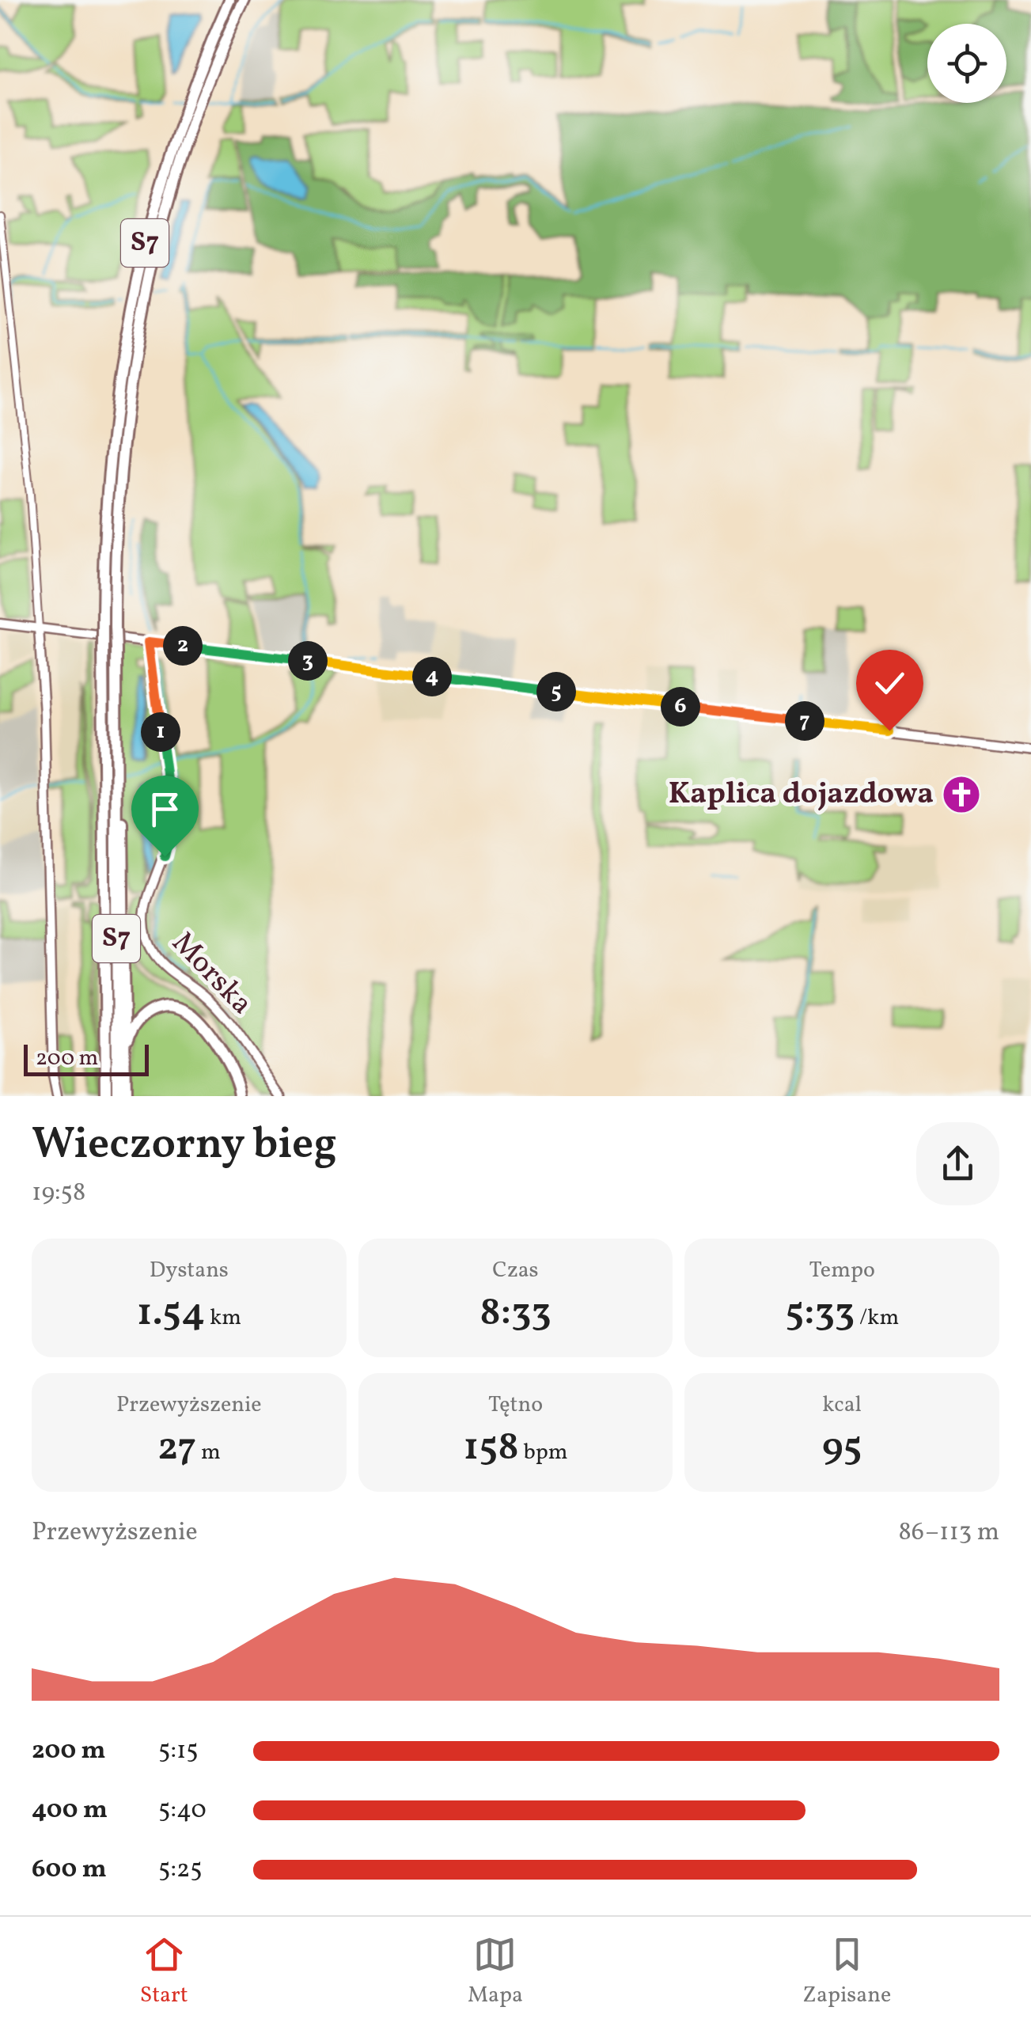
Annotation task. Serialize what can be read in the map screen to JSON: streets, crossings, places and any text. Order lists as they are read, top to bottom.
{
  "streets": {
    "highway": ["S7"],
    "main road": ["Morska"]
  },
  "places": {
    "church": ["Kaplica dojazdowa"]
  },
  "scale_bar": "200 m",
  "page": {
    "pins": [
      "2",
      "3",
      "4",
      "5",
      "6",
      "7",
      "1"
    ],
    "scale": "200 m",
    "heading": ["Wieczorny bieg", "19:58"],
    "stats": [
      ["Dystans", "1.54 km"],
      ["Czas", "8:33"],
      ["Tempo", "5:33 /km"],
      ["Przewyższenie", "27 m"],
      ["Tętno", "158 bpm"],
      ["kcal", "95"]
    ],
    "chart": ["Przewyższenie", "86–113 m"],
    "list": [
      {
        "name": "200 m",
        "note": "5:15"
      },
      {
        "name": "400 m",
        "note": "5:40"
      },
      {
        "name": "600 m",
        "note": "5:25"
      }
    ],
    "tabs": ["Start", "Mapa", "Zapisane"]
  }
}
